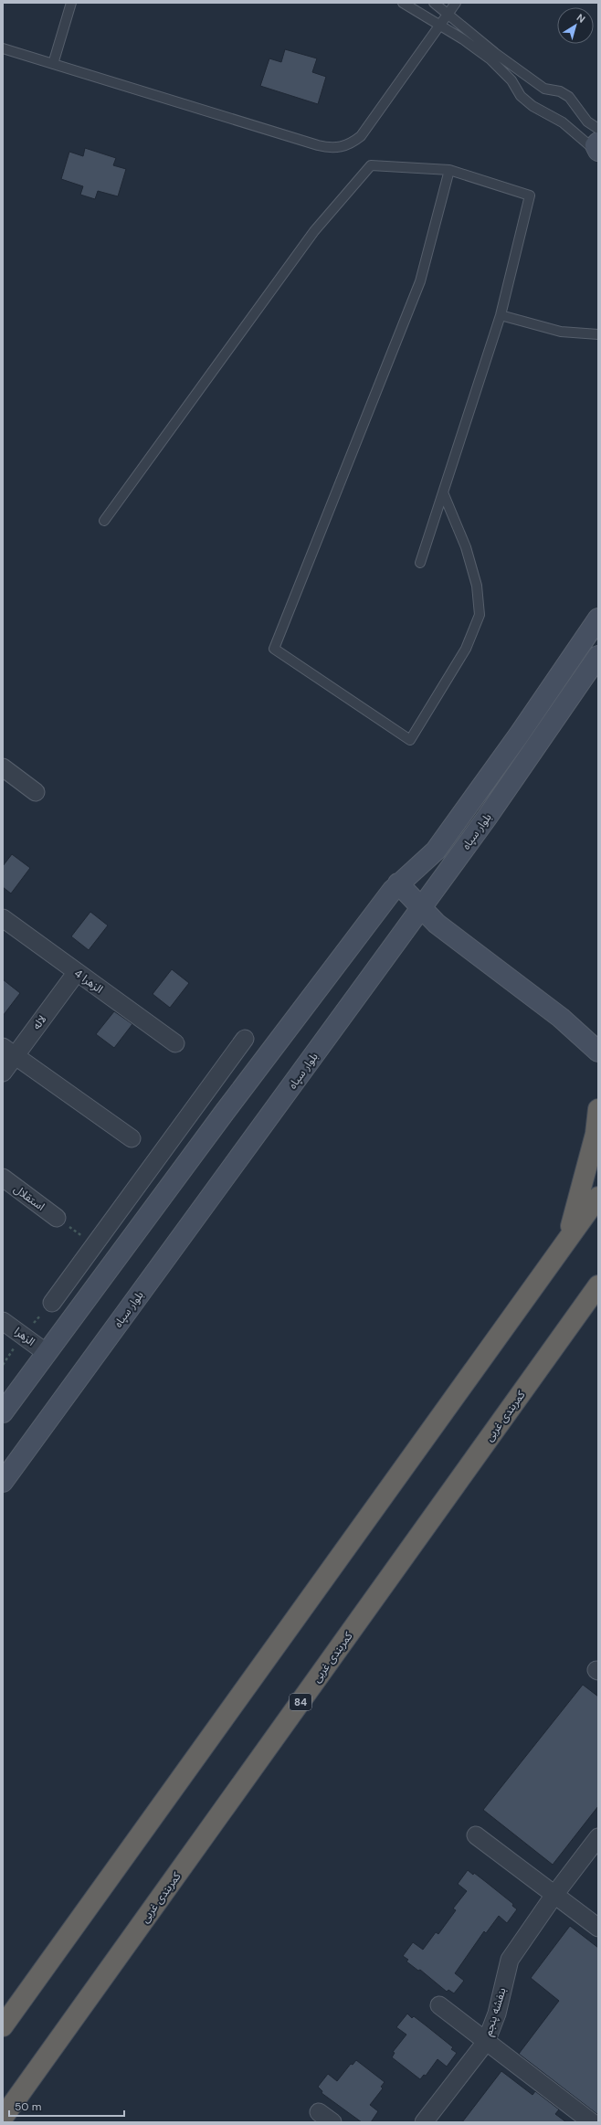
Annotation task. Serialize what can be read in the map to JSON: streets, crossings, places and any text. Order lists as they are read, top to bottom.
{
  "streets": {
    "highway": ["کمربندی غربی", "84"],
    "main road": ["بلوار سپاه"],
    "street": [
      "الزهرا 4",
      "لاله",
      "استقلال",
      "الزهرا",
      "بنفشه پنجم"
    ]
  },
  "crossings": [
    ["بلوار سپاه", "الزهرا"],
    ["الزهرا 4", "لاله"]
  ],
  "scale_bar": "50 m",
  "north": "top right"
}
